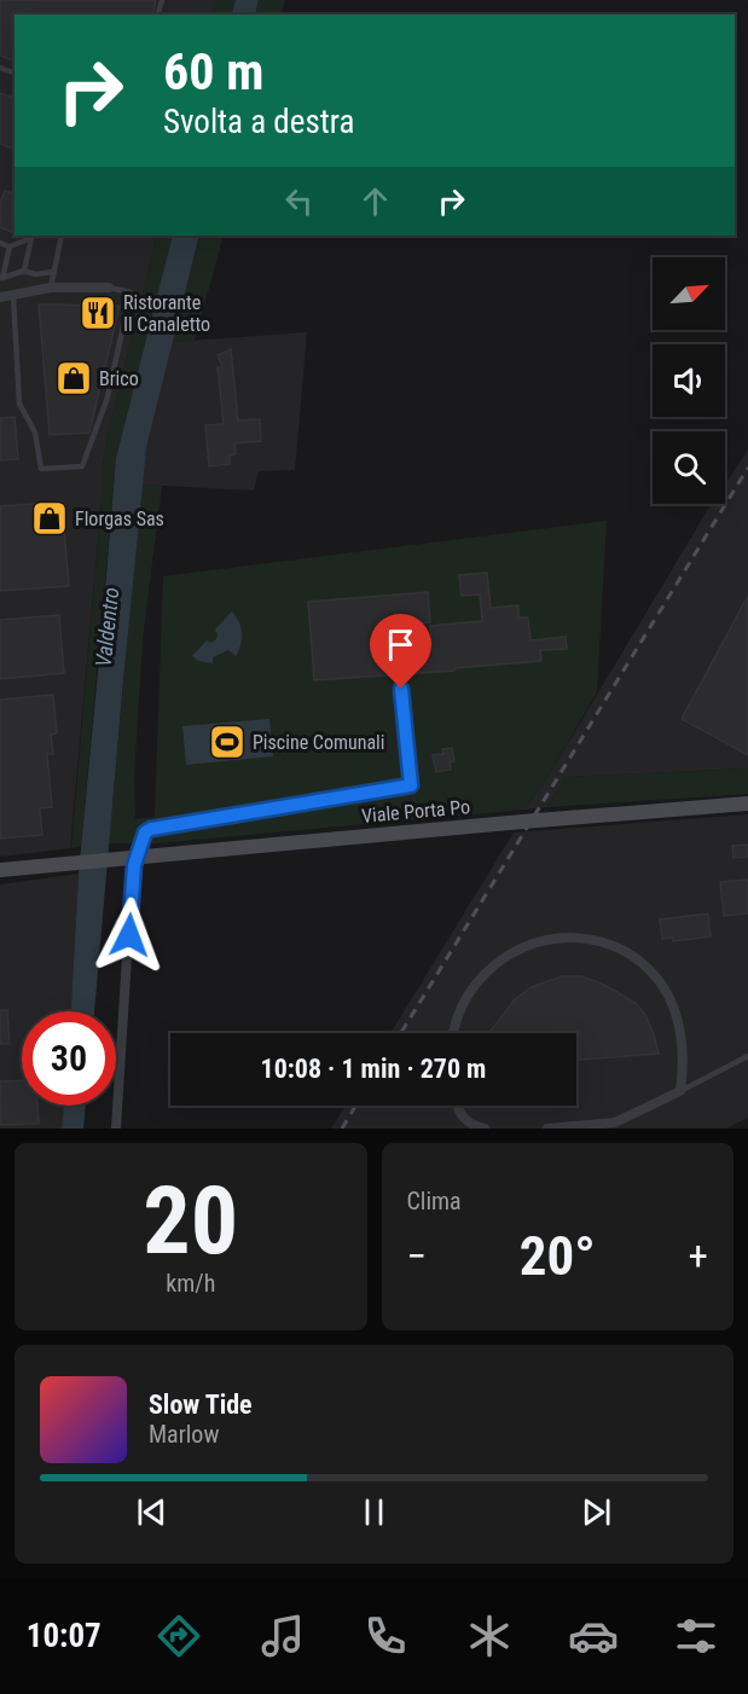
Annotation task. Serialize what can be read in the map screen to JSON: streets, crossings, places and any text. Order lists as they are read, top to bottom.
{
  "streets": {
    "main road": ["Viale Porta Po"]
  },
  "water": ["Valdentro"],
  "places": {
    "restaurant": ["Ristorante Il Canaletto"],
    "shop": ["Brico", "Florgas Sas"],
    "sports": ["Piscine Comunali"]
  },
  "north": "top right",
  "page": {
    "turn": ["60 m", "Svolta a destra"],
    "limit": "30",
    "trip": "10:08 · 1 min · 270 m",
    "tile": [
      ["20", "km/h"],
      "Clima"
    ],
    "heat": ["−", "20°", "+"],
    "song": ["Slow Tide", "Marlow"],
    "tabs": "10:07"
  }
}
